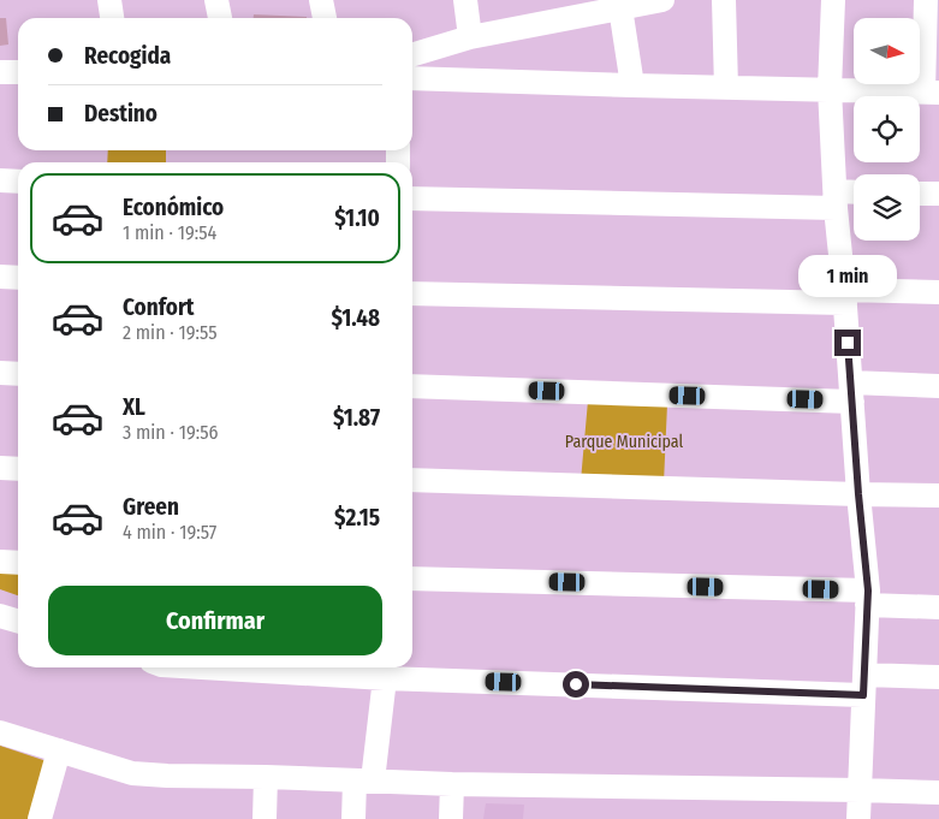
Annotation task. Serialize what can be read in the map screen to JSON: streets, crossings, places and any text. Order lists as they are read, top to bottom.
{
  "parks": ["Parque Municipal"],
  "north": "right",
  "page": {
    "banner": ["Recogida", "Destino"],
    "list": [
      {
        "name": "Económico",
        "note": "1 min · 19:54",
        "value": "$1.10"
      },
      {
        "name": "Confort",
        "note": "2 min · 19:55",
        "value": "$1.48"
      },
      {
        "name": "XL",
        "note": "3 min · 19:56",
        "value": "$1.87"
      },
      {
        "name": "Green",
        "note": "4 min · 19:57",
        "value": "$2.15"
      }
    ],
    "bubble": "1 min",
    "buttons": "Confirmar"
  }
}
